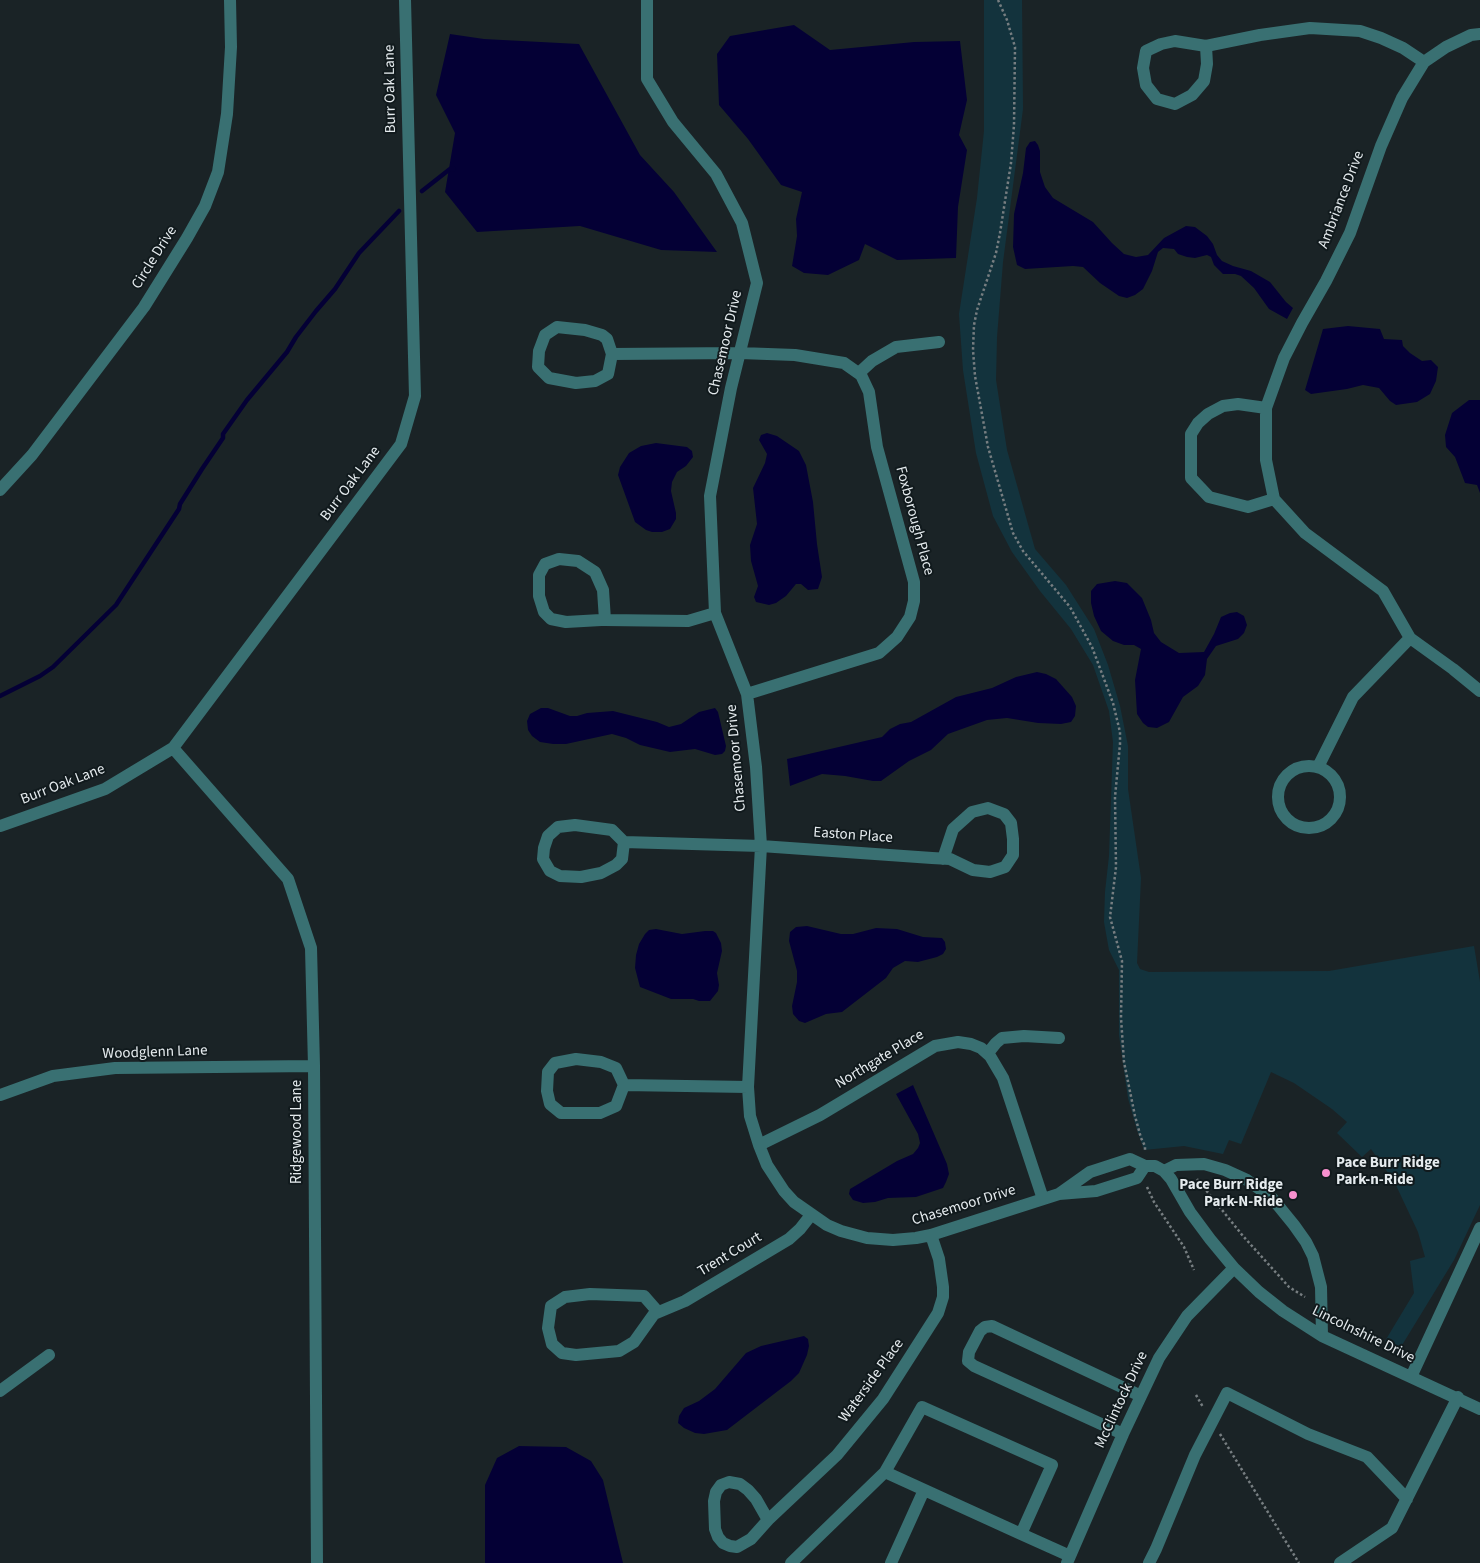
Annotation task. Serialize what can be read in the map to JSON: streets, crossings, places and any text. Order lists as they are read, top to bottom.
{
  "streets": {
    "street": [
      "Burr Oak Lane",
      "Ambriance Drive",
      "Circle Drive",
      "Chasemoor Drive",
      "Foxborough Place",
      "Easton Place",
      "Woodglenn Lane",
      "Northgate Place",
      "Ridgewood Lane",
      "Trent Court",
      "Lincolnshire Drive",
      "Waterside Place",
      "McClintock Drive"
    ]
  },
  "crossings": [
    ["Burr Oak Lane", "Ridgewood Lane"],
    ["Chasemoor Drive", "Foxborough Place"],
    ["Chasemoor Drive", "Easton Place"],
    ["Chasemoor Drive", "Northgate Place"],
    ["Chasemoor Drive", "Trent Court"],
    ["Chasemoor Drive", "Waterside Place"],
    ["Woodglenn Lane", "Ridgewood Lane"],
    ["Lincolnshire Drive", "McClintock Drive"]
  ],
  "places": ["Pace Burr Ridge Park-n-Ride", "Pace Burr Ridge Park-N-Ride"]
}
